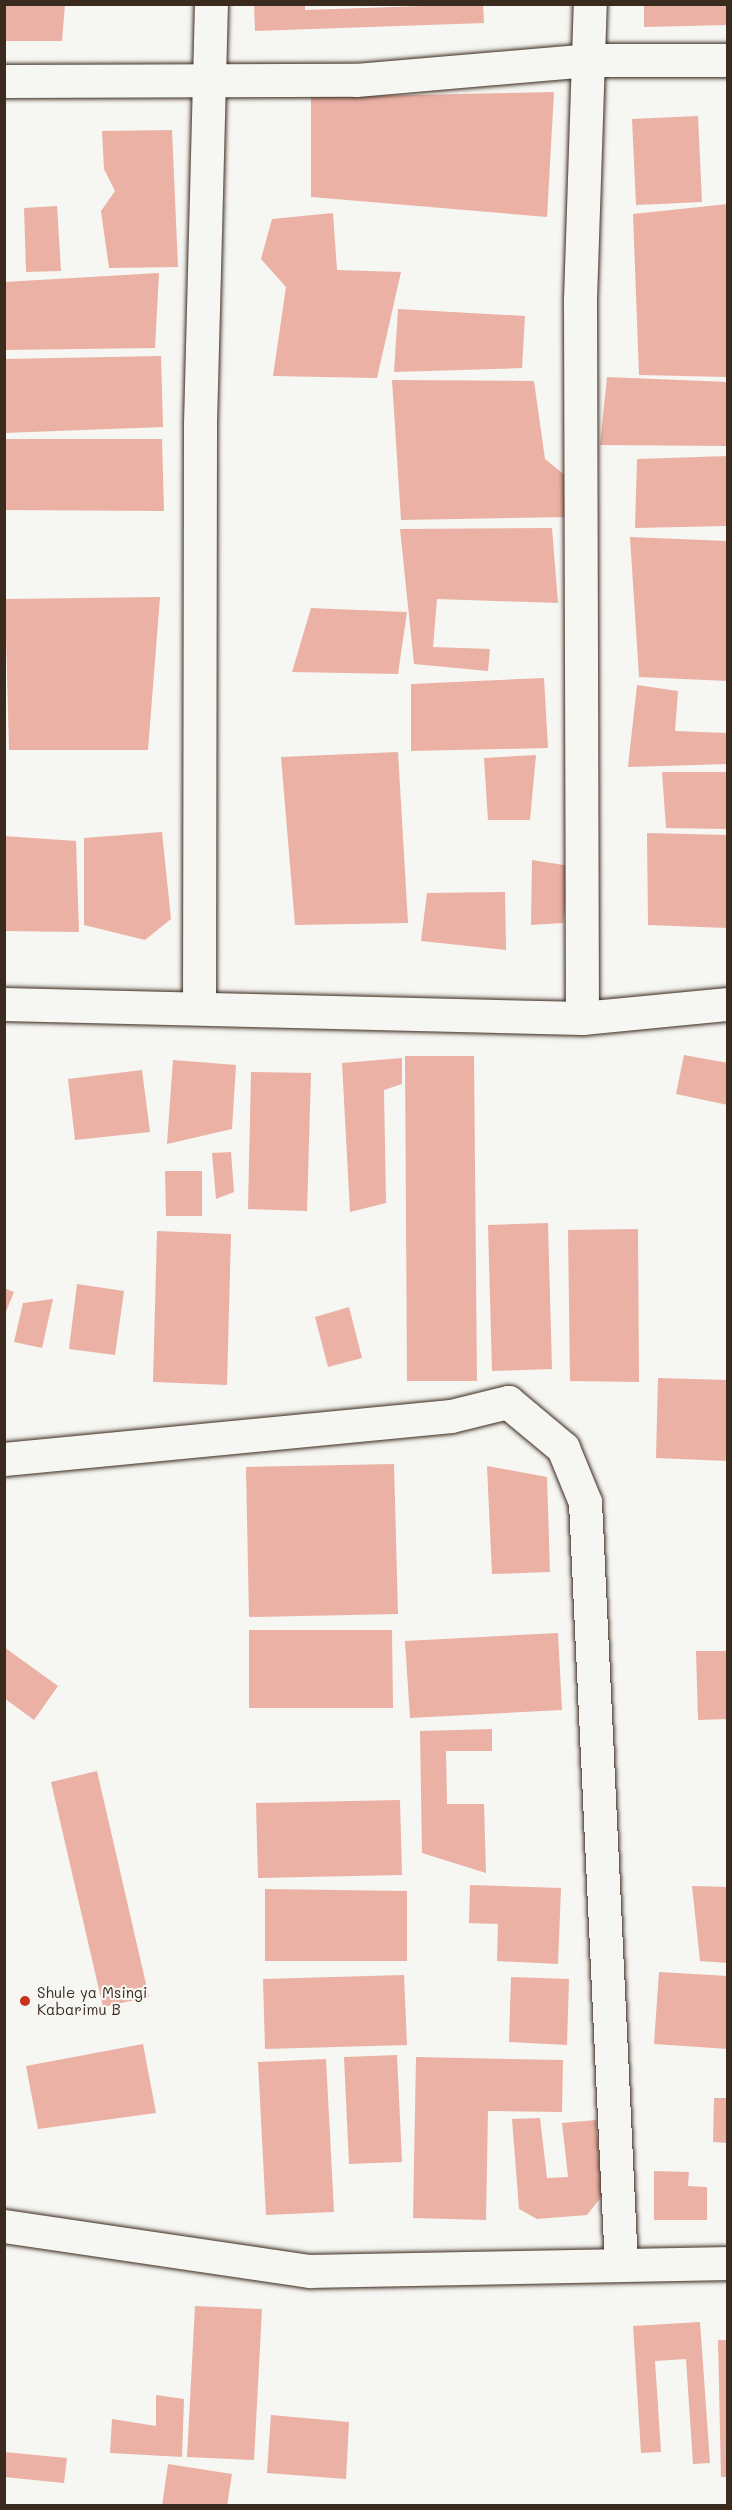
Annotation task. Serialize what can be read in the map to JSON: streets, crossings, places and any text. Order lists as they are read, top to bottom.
{
  "places": ["Shule ya Msingi Kabarimu B"]
}
